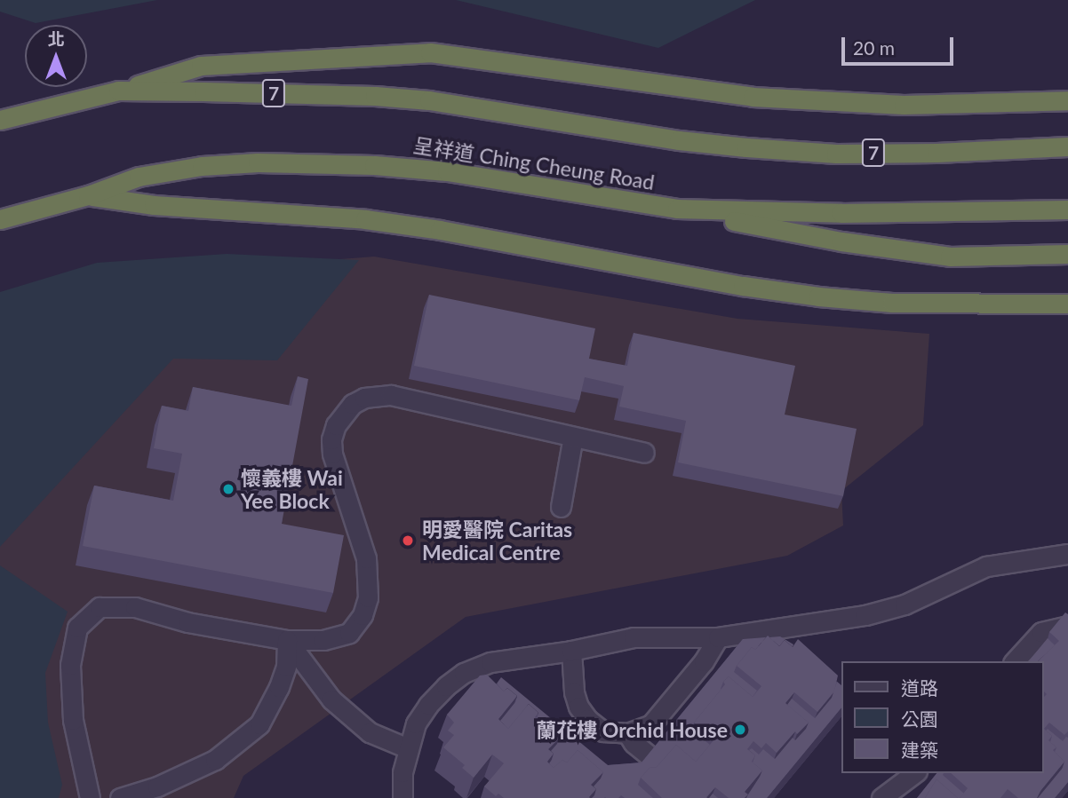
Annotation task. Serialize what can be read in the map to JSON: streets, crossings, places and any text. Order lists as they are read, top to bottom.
{
  "streets": {
    "highway": ["7", "呈祥道 Ching Cheung Road"]
  },
  "places": ["懷義樓 Wai Yee Block", "明愛醫院 Caritas Medical Centre", "蘭花樓 Orchid House"],
  "legend": ["道路", "公園", "建築"],
  "scale_bar": "20 m",
  "north": "top"
}
